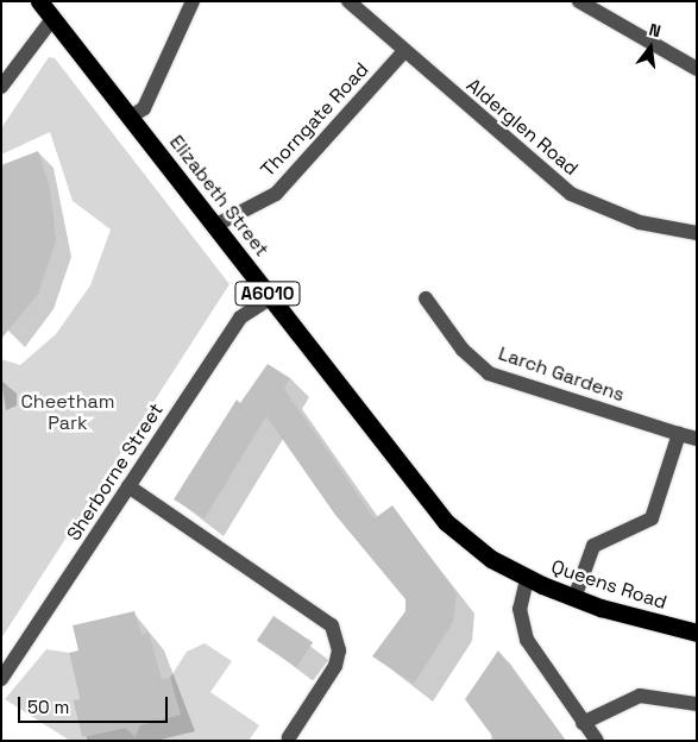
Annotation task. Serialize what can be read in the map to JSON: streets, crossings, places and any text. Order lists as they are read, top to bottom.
{
  "streets": {
    "highway": ["Elizabeth Street", "A6010", "Queens Road"],
    "street": [
      "Thorngate Road",
      "Alderglen Road",
      "Larch Gardens",
      "Sherborne Street"
    ]
  },
  "crossings": [
    ["Thorngate Road", "Alderglen Road"],
    ["Thorngate Road", "Elizabeth Street"],
    ["Elizabeth Street", "Sherborne Street"],
    ["Elizabeth Street", "Queens Road"]
  ],
  "parks": ["Cheetham Park"],
  "scale_bar": "50 m",
  "north": "top"
}
